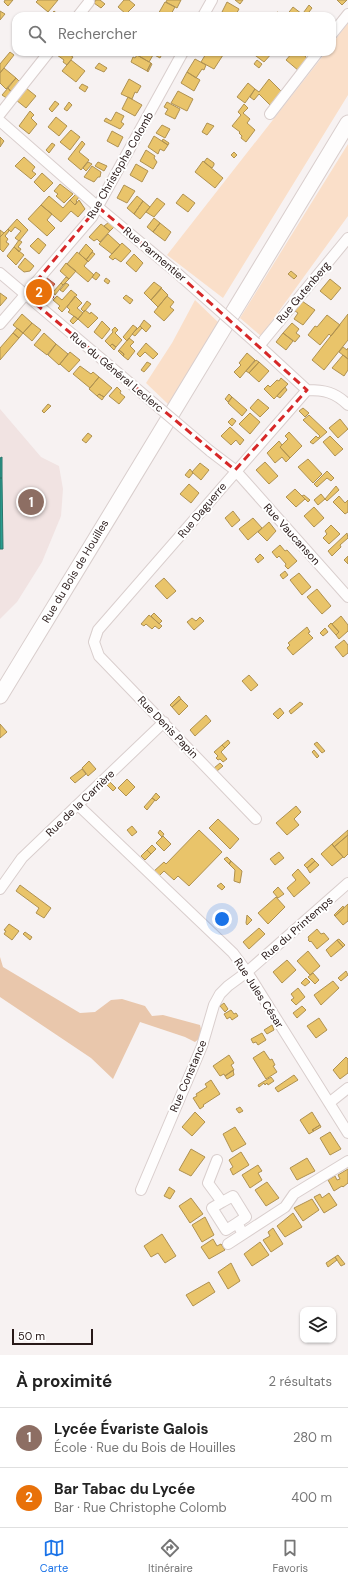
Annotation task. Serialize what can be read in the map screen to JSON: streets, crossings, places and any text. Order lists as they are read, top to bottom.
{
  "streets": {
    "main road": ["Rue du Bois de Houilles"],
    "street": [
      "Rue Christophe Colomb",
      "Rue Parmentier",
      "Rue Gutenberg",
      "Rue du Général Leclerc",
      "Rue Daguerre",
      "Rue Vaucanson",
      "Rue Denis Papin",
      "Rue de la Carrière",
      "Rue du Printemps",
      "Rue Jules César",
      "Rue Constance"
    ]
  },
  "crossings": [
    ["Rue Christophe Colomb", "Rue Parmentier"],
    ["Rue Christophe Colomb", "Rue du Général Leclerc"],
    ["Rue Parmentier", "Rue Gutenberg"],
    ["Rue Parmentier", "Rue Daguerre"],
    ["Rue du Général Leclerc", "Rue Daguerre"],
    ["Rue du Général Leclerc", "Rue Vaucanson"],
    ["Rue Daguerre", "Rue Vaucanson"],
    ["Rue Daguerre", "Rue Denis Papin"],
    ["Rue Denis Papin", "Rue de la Carrière"],
    ["Rue de la Carrière", "Rue Jules César"],
    ["Rue du Printemps", "Rue Jules César"],
    ["Rue du Printemps", "Rue Constance"],
    ["Rue Jules César", "Rue Constance"]
  ],
  "scale_bar": "50 m",
  "page": {
    "search": "Rechercher",
    "pins": ["2", "1"],
    "scale": "50 m",
    "heading": ["À proximité", "2 résultats"],
    "list": [
      {
        "mark": "1",
        "name": "Lycée Évariste Galois",
        "note": "École · Rue du Bois de Houilles",
        "value": "280 m"
      },
      {
        "mark": "2",
        "name": "Bar Tabac du Lycée",
        "note": "Bar · Rue Christophe Colomb",
        "value": "400 m"
      }
    ],
    "nav": ["Carte", "Itinéraire", "Favoris"]
  }
}
